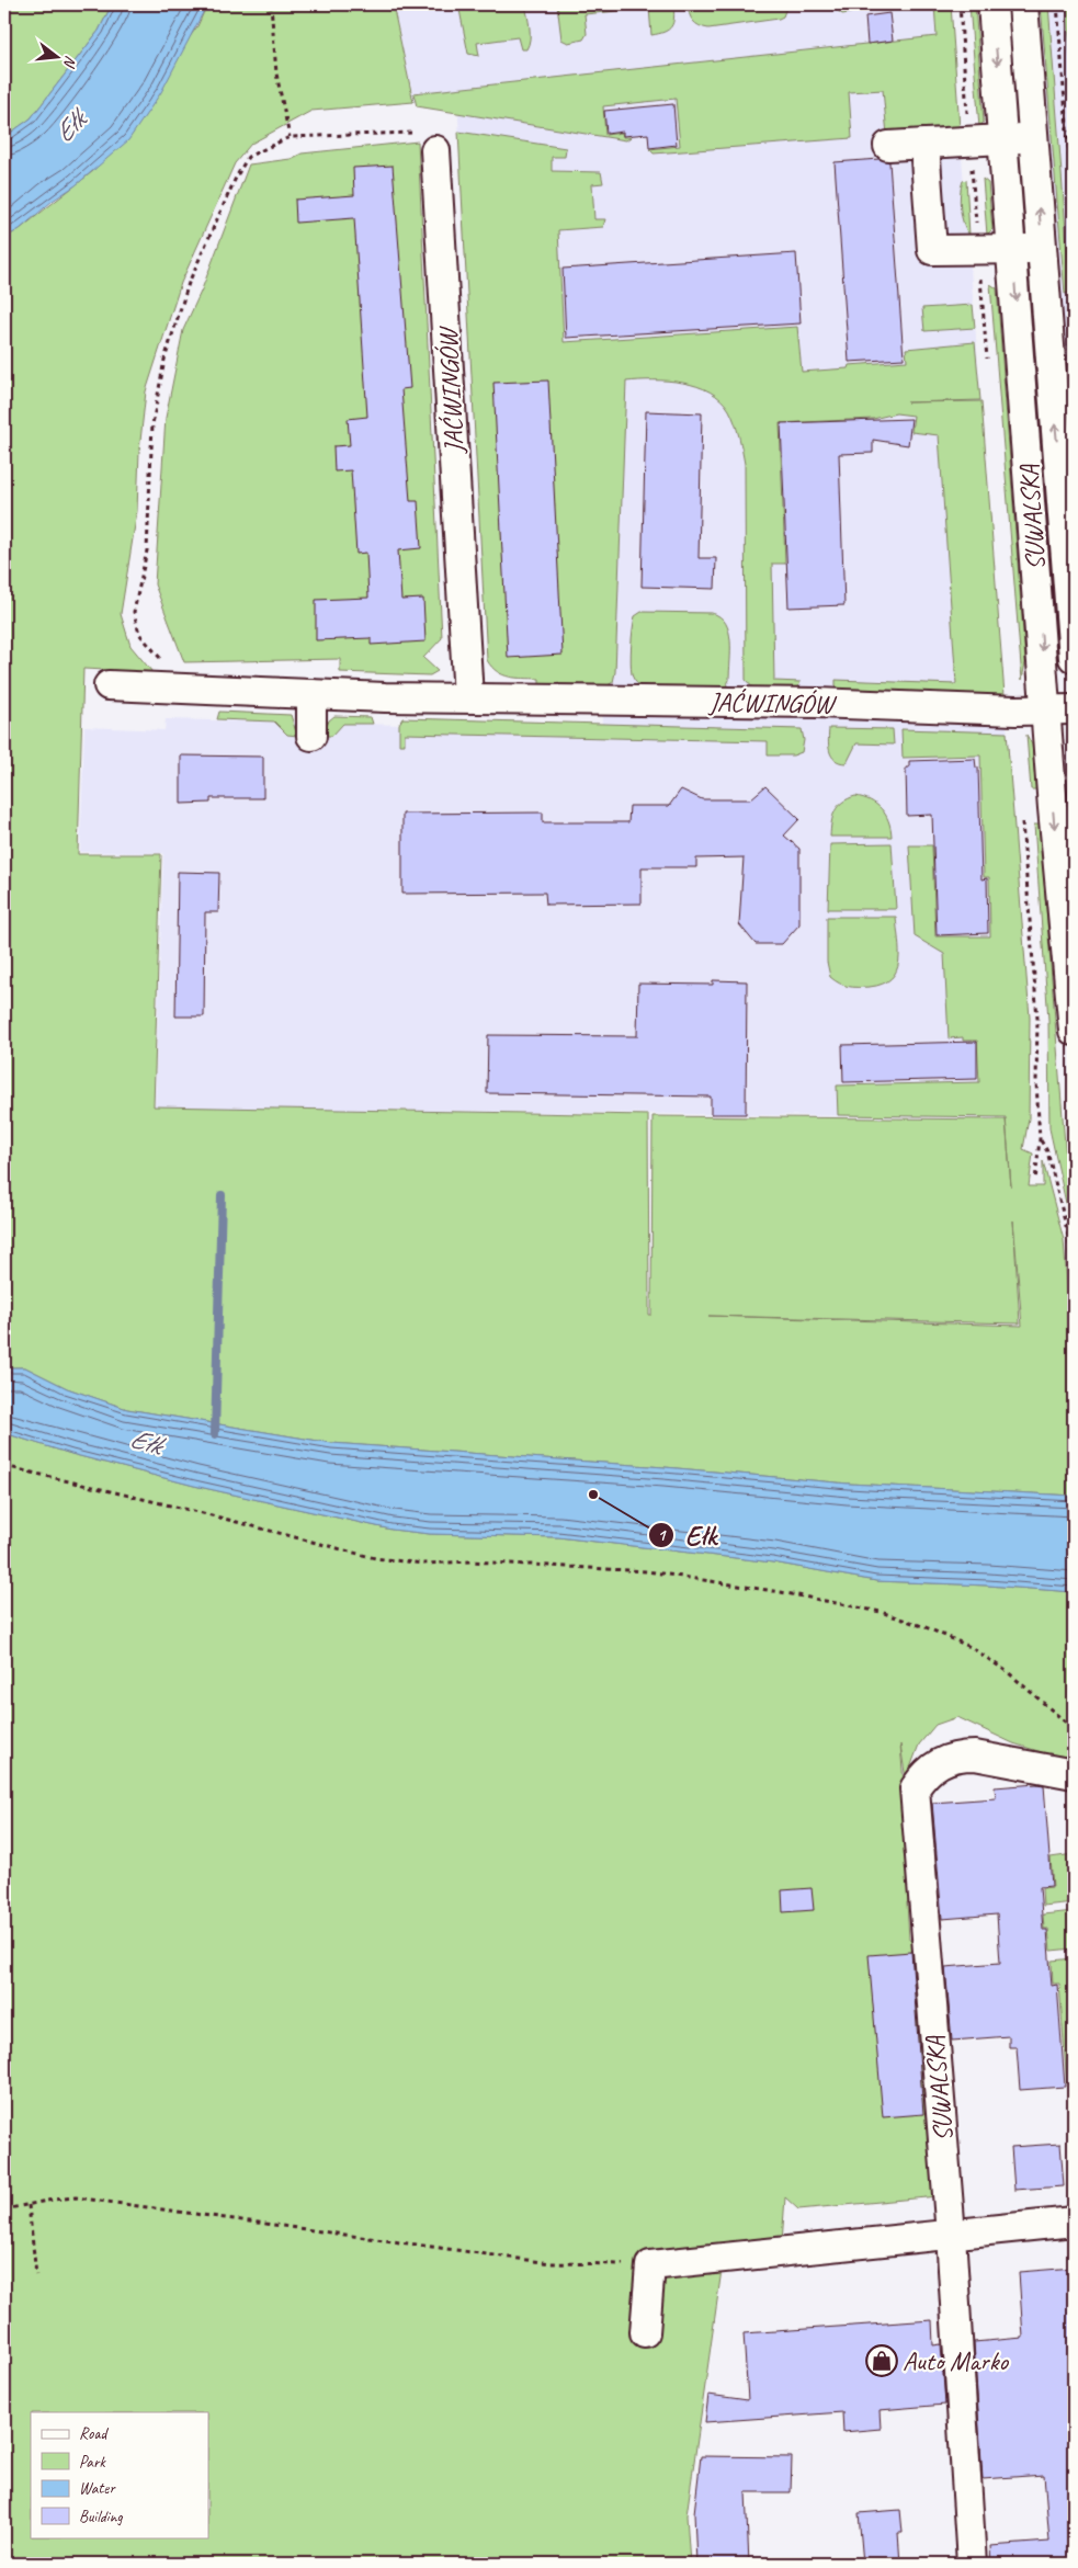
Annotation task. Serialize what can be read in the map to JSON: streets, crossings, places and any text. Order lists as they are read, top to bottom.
{
  "streets": {
    "street": ["JAĆWINGÓW", "SUWALSKA"]
  },
  "crossings": [
    ["JAĆWINGÓW", "SUWALSKA"]
  ],
  "water": ["Ełk"],
  "places": {
    "other": ["Ełk"],
    "shop": ["Auto Marko"]
  },
  "legend": [
    "Road",
    "Park",
    "Water",
    "Building"
  ],
  "north": "right"
}
